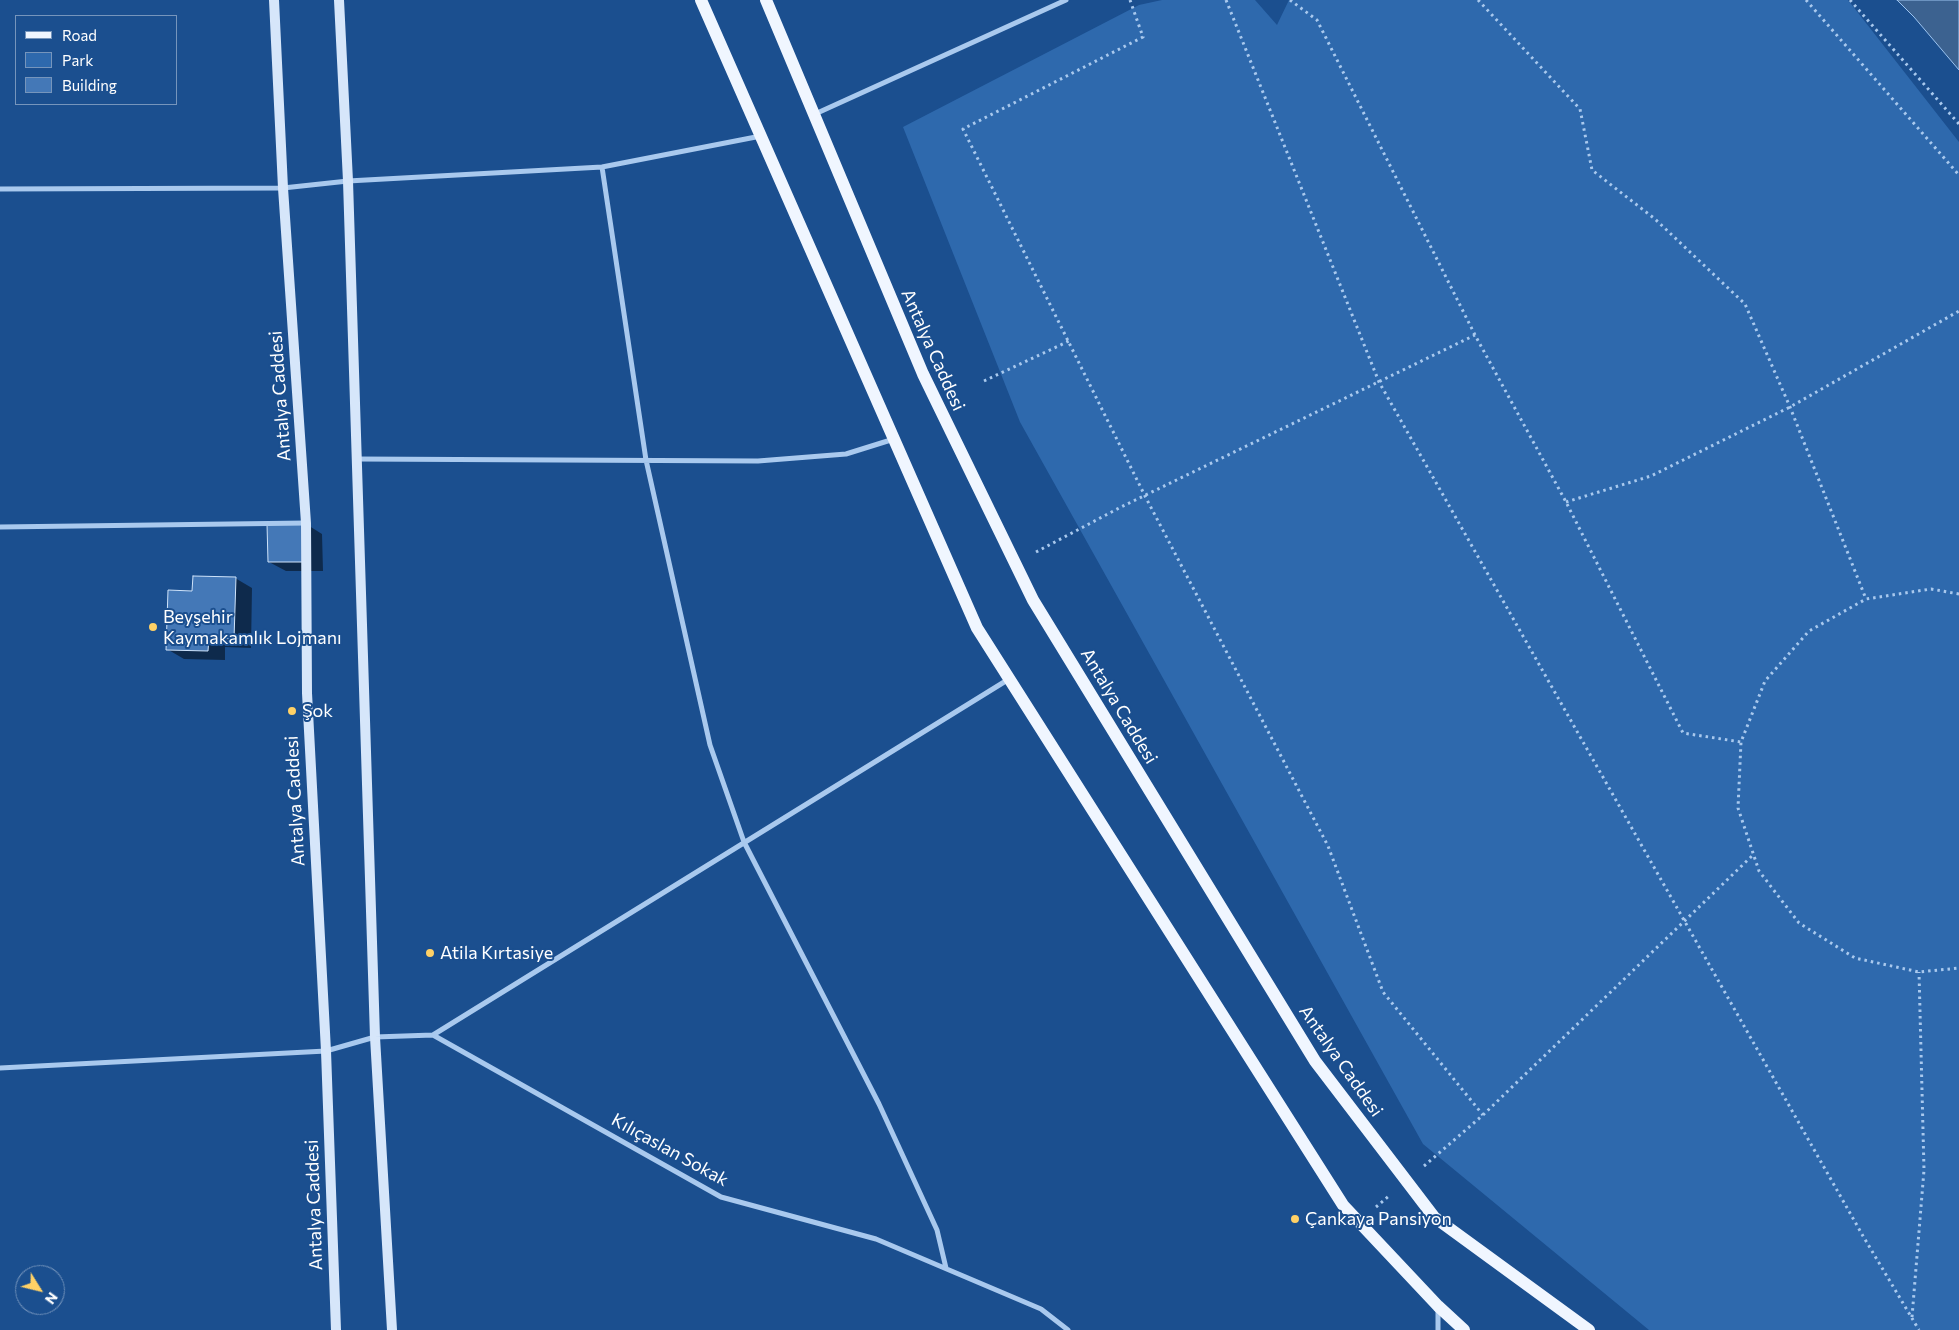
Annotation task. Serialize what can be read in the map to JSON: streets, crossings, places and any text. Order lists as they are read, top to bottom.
{
  "streets": {
    "main road": ["Antalya Caddesi"],
    "street": ["Kılıçaslan Sokak"]
  },
  "places": [
    "Beyşehir Kaymakamlık Lojmanı",
    "Şok",
    "Atila Kırtasiye",
    "Çankaya Pansiyon"
  ],
  "legend": ["Road", "Park", "Building"],
  "north": "bottom right"
}
